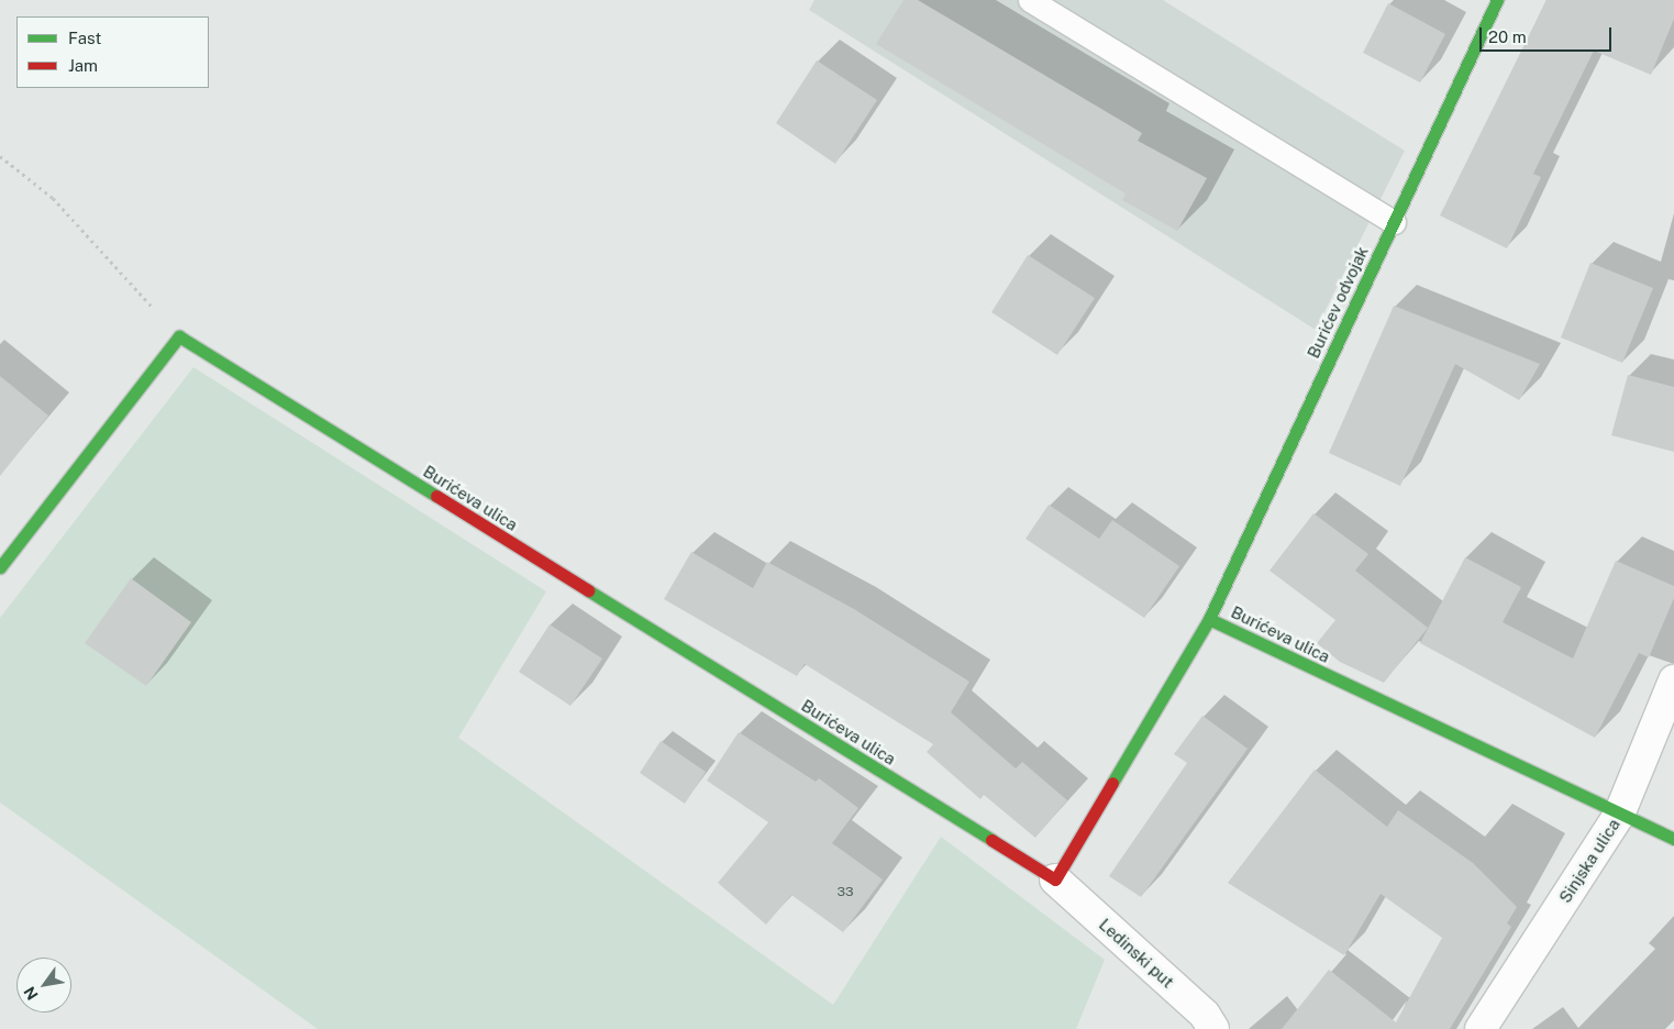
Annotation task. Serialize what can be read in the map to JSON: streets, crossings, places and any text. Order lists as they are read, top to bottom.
{
  "streets": {
    "street": [
      "Burićev odvojak",
      "Burićeva ulica",
      "Sinjska ulica",
      "Ledinski put"
    ]
  },
  "crossings": [
    ["Burićev odvojak", "Burićeva ulica"],
    ["Burićeva ulica", "Sinjska ulica"],
    ["Burićeva ulica", "Ledinski put"]
  ],
  "house_numbers": ["33"],
  "legend": ["Fast", "Jam"],
  "scale_bar": "20 m",
  "north": "bottom left"
}
